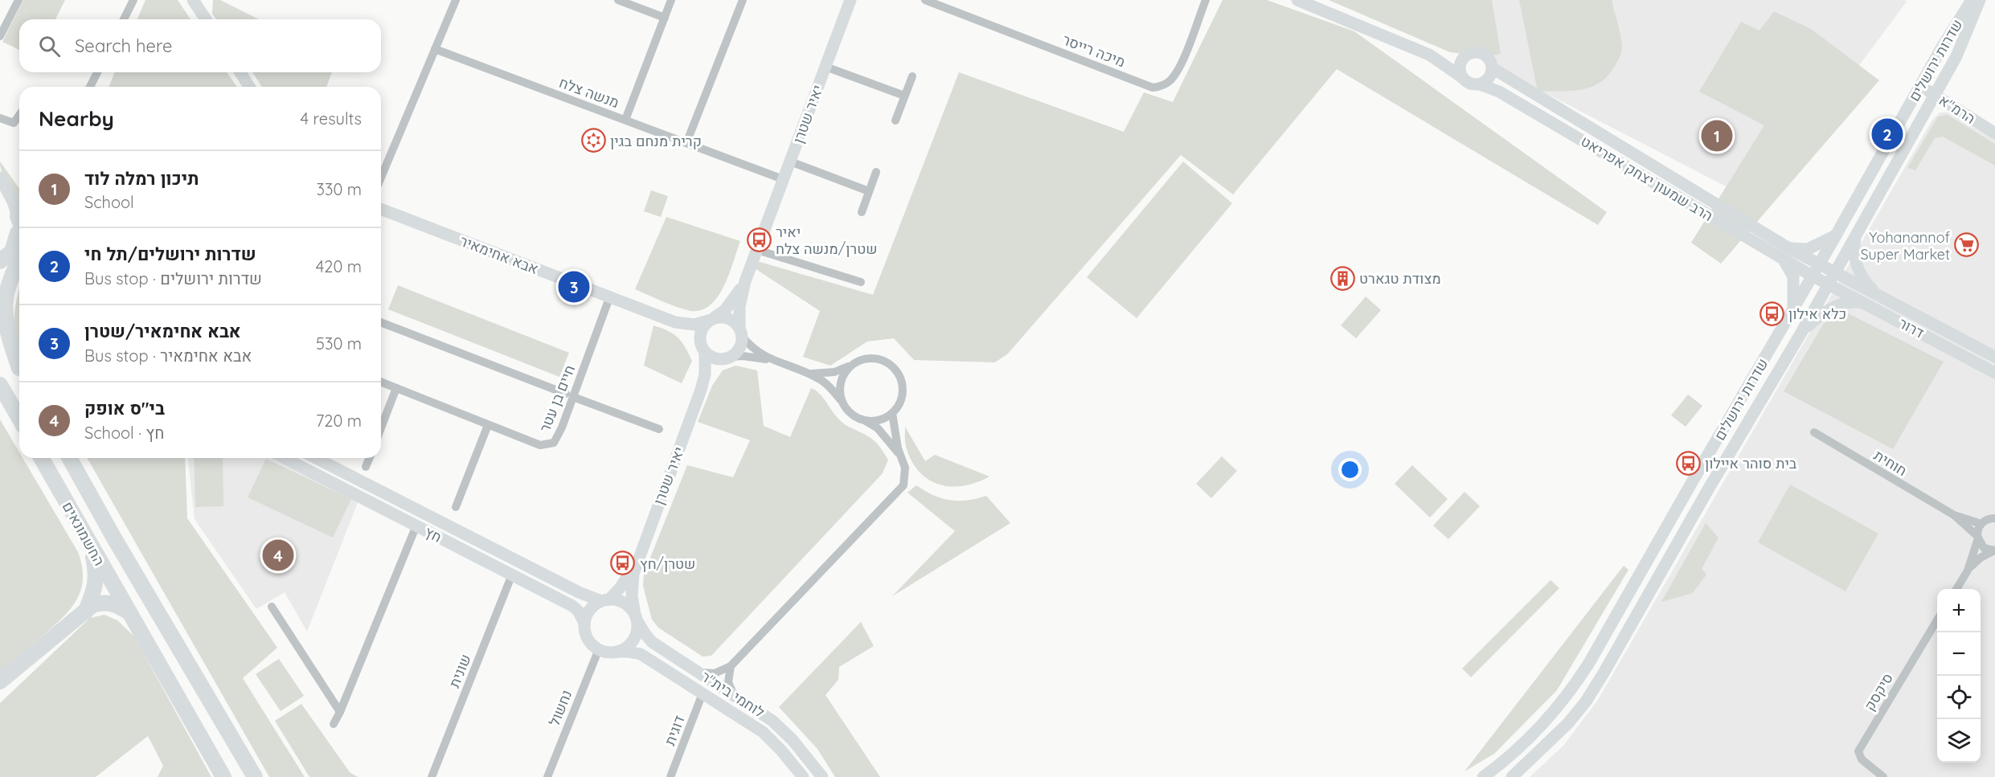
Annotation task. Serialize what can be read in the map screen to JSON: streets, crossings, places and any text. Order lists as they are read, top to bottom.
{
  "streets": {
    "highway": ["החשמונאים"],
    "street": [
      "מיכה רייסר",
      "שדרות ירושלים",
      "מנשה צלח",
      "הרמ\"א",
      "יאיר שטרן",
      "הרב שמעון יצחק אפריאט",
      "אבא אחימאיר",
      "דרור",
      "חיים בן עטר",
      "חוחית",
      "חץ",
      "שונית",
      "סיקסק",
      "לוחמי בית\"ר",
      "נחשול",
      "דוגית"
    ]
  },
  "crossings": [
    ["שדרות ירושלים", "הרמ\"א"],
    ["שדרות ירושלים", "הרב שמעון יצחק אפריאט"],
    ["שדרות ירושלים", "דרור"],
    ["מנשה צלח", "יאיר שטרן"],
    ["יאיר שטרן", "אבא אחימאיר"],
    ["יאיר שטרן", "חץ"],
    ["יאיר שטרן", "לוחמי בית\"ר"],
    ["יאיר שטרן", "נחשול"],
    ["הרב שמעון יצחק אפריאט", "דרור"],
    ["אבא אחימאיר", "חיים בן עטר"],
    ["חץ", "שונית"],
    ["חץ", "לוחמי בית\"ר"],
    ["חץ", "נחשול"],
    ["לוחמי בית\"ר", "נחשול"],
    ["לוחמי בית\"ר", "דוגית"]
  ],
  "places": {
    "synagogue": ["קרית מנחם בגין"],
    "bus stop": [
      "יאיר שטרן/מנשה צלח",
      "כלא אילון",
      "בית סוהר איילון",
      "שטרן/חץ"
    ],
    "supermarket": ["Yohanannof Super Market"],
    "building": ["מצודת טגארט"]
  },
  "page": {
    "search": "Search here",
    "heading": ["Nearby", "4 results"],
    "pins": [
      "2",
      "1",
      "3",
      "4"
    ],
    "list": [
      {
        "mark": "1",
        "name": "תיכון רמלה לוד",
        "note": "School",
        "value": "330 m"
      },
      {
        "mark": "2",
        "name": "שדרות ירושלים/תל חי",
        "note": "Bus stop · שדרות ירושלים",
        "value": "420 m"
      },
      {
        "mark": "3",
        "name": "אבא אחימאיר/שטרן",
        "note": "Bus stop · אבא אחימאיר",
        "value": "530 m"
      },
      {
        "mark": "4",
        "name": "בי\"ס אופק",
        "note": "School · חץ",
        "value": "720 m"
      }
    ],
    "map_buttons": ["+", "−"]
  }
}
